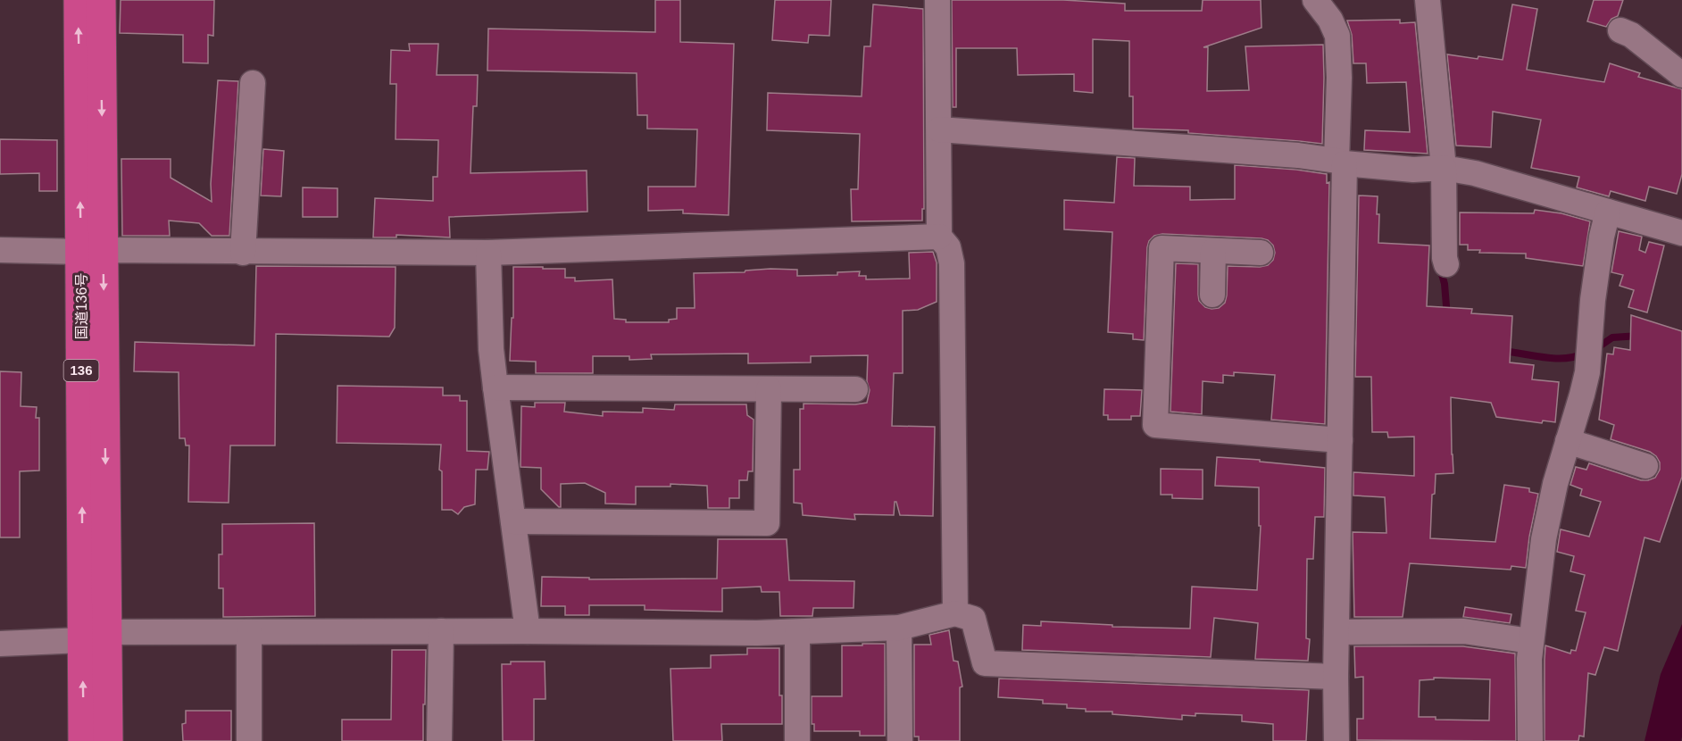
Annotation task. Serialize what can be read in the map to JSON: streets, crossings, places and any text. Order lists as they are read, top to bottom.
{
  "streets": {
    "highway": ["国道136号", "136"]
  }
}
